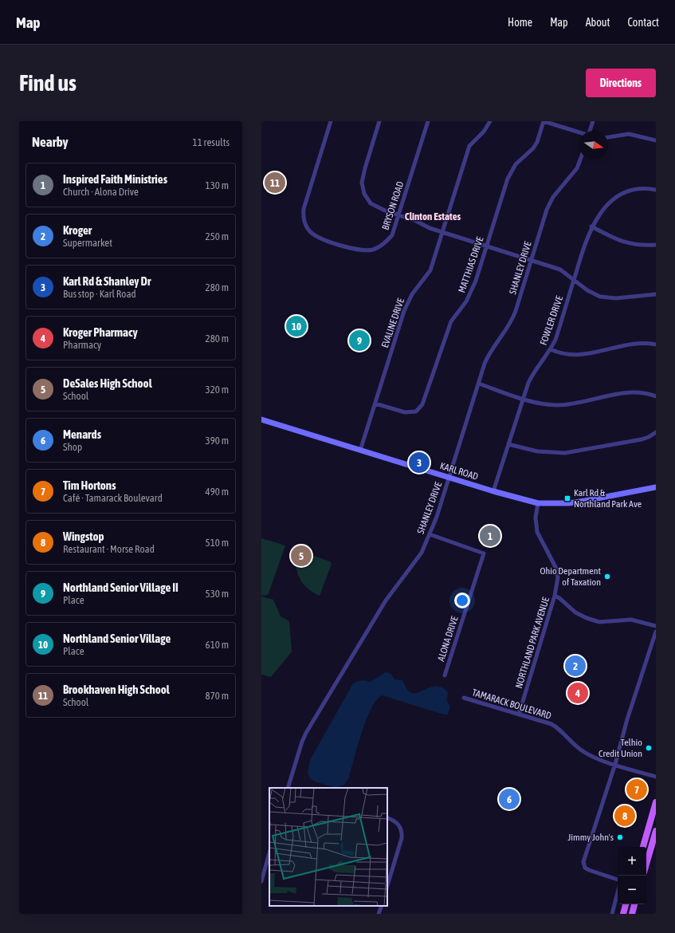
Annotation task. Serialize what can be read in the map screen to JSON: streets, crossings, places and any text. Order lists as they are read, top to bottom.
{
  "streets": {
    "main road": ["KARL ROAD"],
    "street": [
      "BRYSON ROAD",
      "MATTHIAS DRIVE",
      "SHANLEY DRIVE",
      "FOWLER DRIVE",
      "EVALINE DRIVE",
      "ALONA DRIVE",
      "NORTHLAND PARK AVENUE",
      "TAMARACK BOULEVARD"
    ]
  },
  "crossings": [
    ["MATTHIAS DRIVE", "EVALINE DRIVE"],
    ["SHANLEY DRIVE", "KARL ROAD"],
    ["SHANLEY DRIVE", "ALONA DRIVE"],
    ["FOWLER DRIVE", "KARL ROAD"],
    ["EVALINE DRIVE", "KARL ROAD"],
    ["KARL ROAD", "NORTHLAND PARK AVENUE"],
    ["NORTHLAND PARK AVENUE", "TAMARACK BOULEVARD"]
  ],
  "districts": ["Clinton Estates"],
  "places": {
    "transit": ["Karl Rd & Northland Park Ave"],
    "other": ["Ohio Department of Taxation", "Telhio Credit Union", "Jimmy John's"]
  },
  "north": "right",
  "page": {
    "header": "Map",
    "nav": [
      "Home",
      "Map",
      "About",
      "Contact"
    ],
    "buttons": "Directions",
    "title": "Find us",
    "heading": ["Nearby", "11 results"],
    "list": [
      {
        "mark": "1",
        "name": "Inspired Faith Ministries",
        "note": "Church · Alona Drive",
        "value": "130 m"
      },
      {
        "mark": "2",
        "name": "Kroger",
        "note": "Supermarket",
        "value": "250 m"
      },
      {
        "mark": "3",
        "name": "Karl Rd & Shanley Dr",
        "note": "Bus stop · Karl Road",
        "value": "280 m"
      },
      {
        "mark": "4",
        "name": "Kroger Pharmacy",
        "note": "Pharmacy",
        "value": "280 m"
      },
      {
        "mark": "5",
        "name": "DeSales High School",
        "note": "School",
        "value": "320 m"
      },
      {
        "mark": "6",
        "name": "Menards",
        "note": "Shop",
        "value": "390 m"
      },
      {
        "mark": "7",
        "name": "Tim Hortons",
        "note": "Café · Tamarack Boulevard",
        "value": "490 m"
      },
      {
        "mark": "8",
        "name": "Wingstop",
        "note": "Restaurant · Morse Road",
        "value": "510 m"
      },
      {
        "mark": "9",
        "name": "Northland Senior Village II",
        "note": "Place",
        "value": "530 m"
      },
      {
        "mark": "10",
        "name": "Northland Senior Village",
        "note": "Place",
        "value": "610 m"
      },
      {
        "mark": "11",
        "name": "Brookhaven High School",
        "note": "School",
        "value": "870 m"
      }
    ],
    "pins": [
      "11",
      "10",
      "9",
      "3",
      "1",
      "5",
      "2",
      "4",
      "7",
      "6",
      "8"
    ],
    "map_buttons": ["+", "−"]
  }
}
